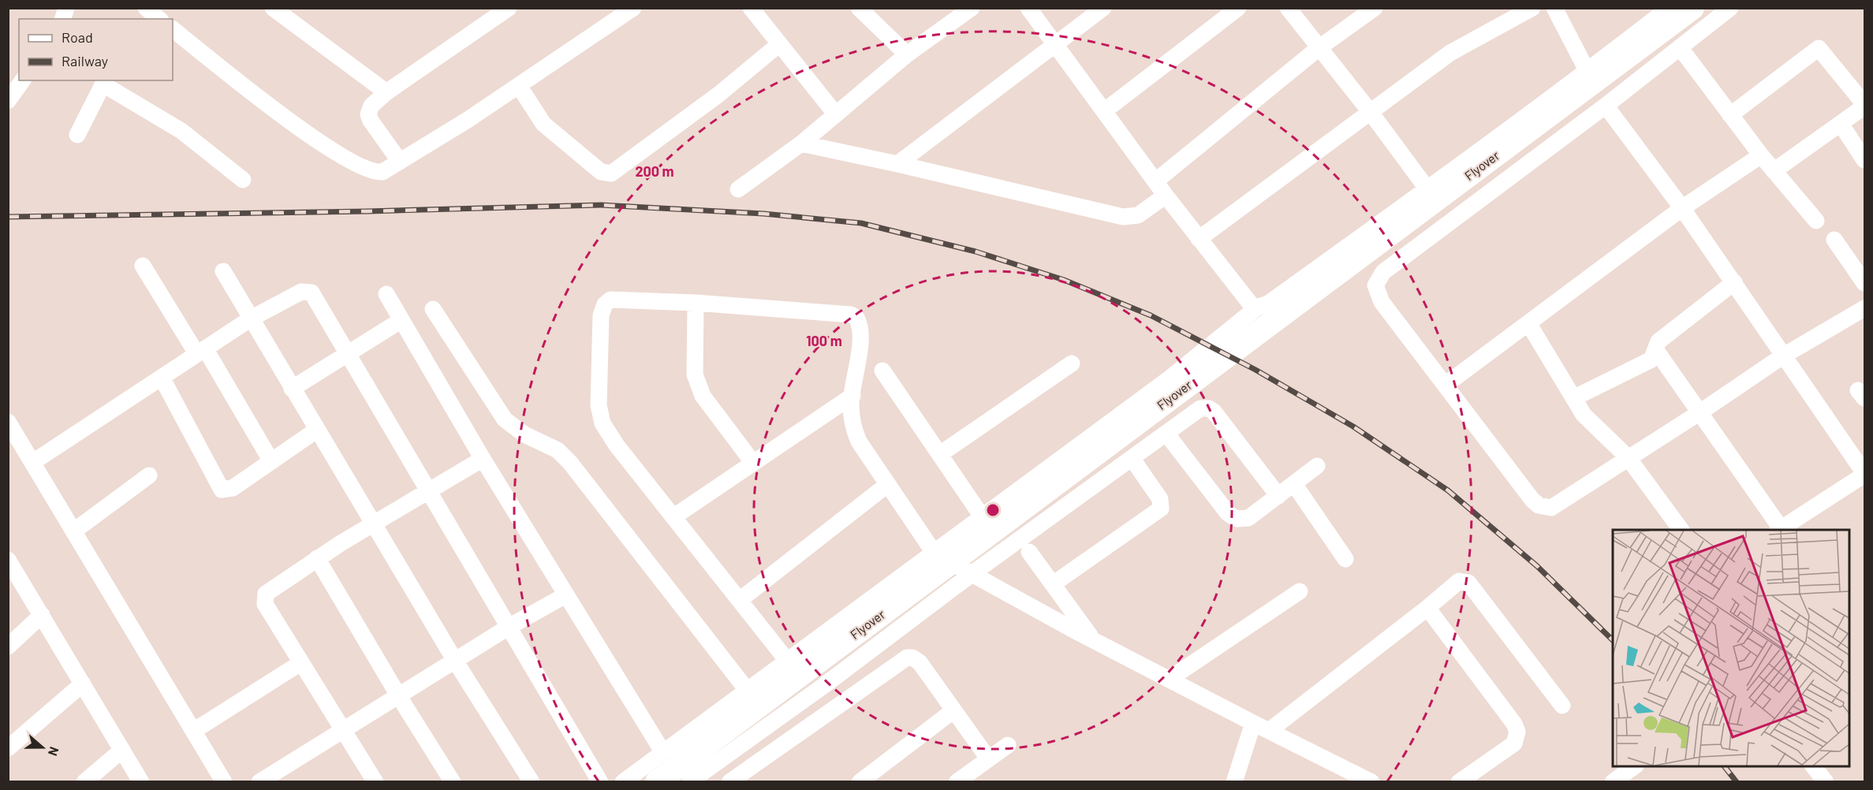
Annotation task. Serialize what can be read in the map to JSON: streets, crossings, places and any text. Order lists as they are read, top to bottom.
{
  "streets": {
    "main road": ["Flyover"]
  },
  "legend": ["Road", "Railway"],
  "north": "right",
  "rings": ["200 m", "100 m"]
}
